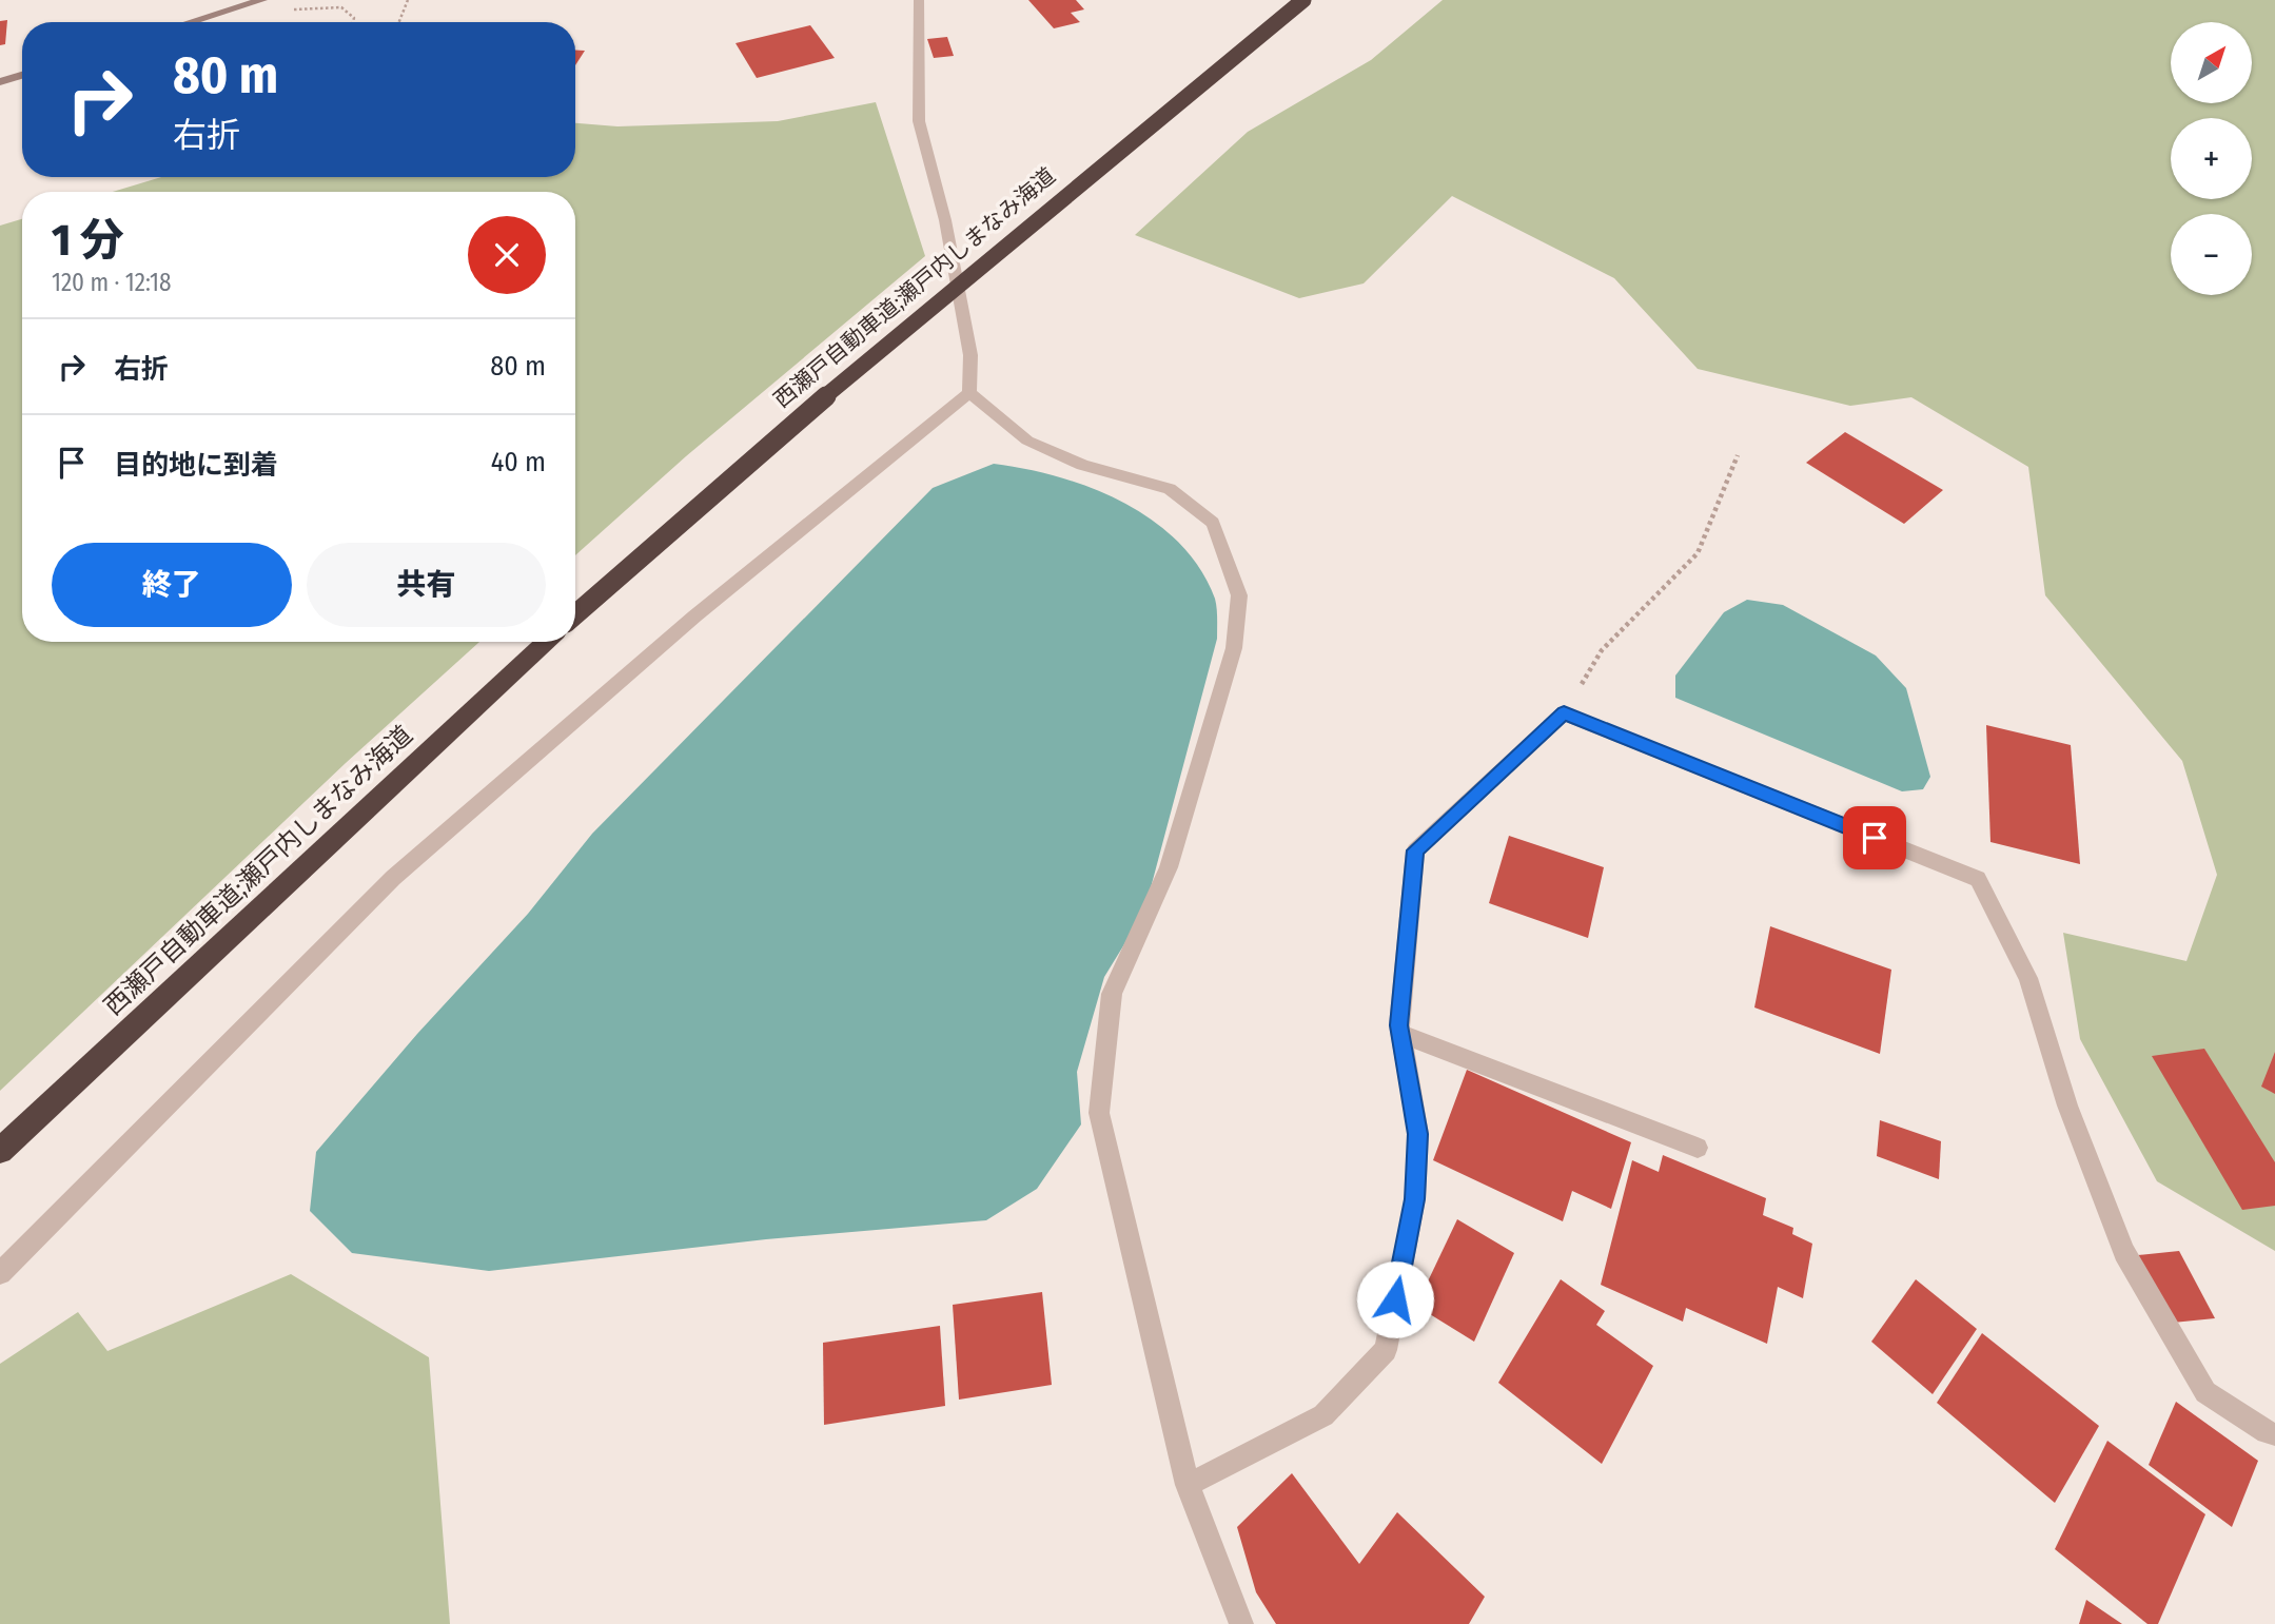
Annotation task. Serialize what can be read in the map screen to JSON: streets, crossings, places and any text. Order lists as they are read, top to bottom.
{
  "streets": {
    "highway": ["西瀬戸自動車道;瀬戸内しまなみ海道"]
  },
  "north": "top right",
  "page": {
    "map_buttons": ["+", "−"],
    "turn": ["80 m", "右折"],
    "heading": ["1 分", "120 m · 12:18"],
    "list": [
      {
        "name": "右折",
        "value": "80 m"
      },
      {
        "name": "目的地に到着",
        "value": "40 m"
      }
    ],
    "buttons": ["終了", "共有"]
  }
}
